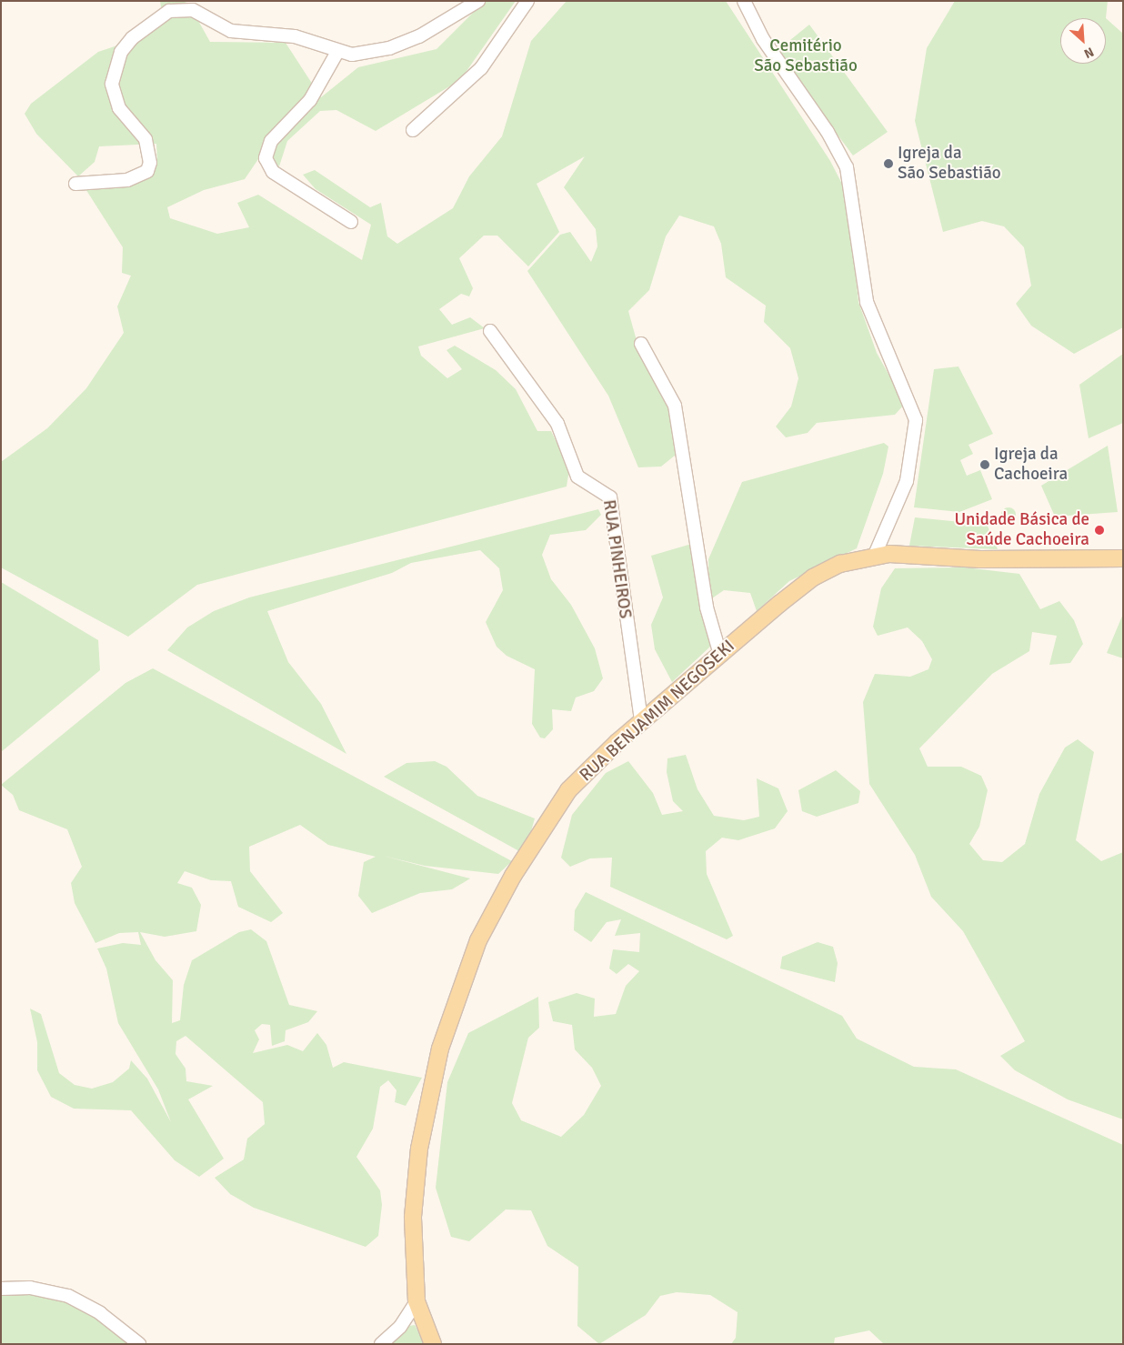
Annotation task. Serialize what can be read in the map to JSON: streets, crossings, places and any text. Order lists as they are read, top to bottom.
{
  "streets": {
    "main road": ["RUA BENJAMIM NEGOSEKI"],
    "street": ["RUA PINHEIROS"]
  },
  "crossings": [
    ["RUA PINHEIROS", "RUA BENJAMIM NEGOSEKI"]
  ],
  "parks": ["Cemitério São Sebastião"],
  "places": ["Igreja da São Sebastião", "Igreja da Cachoeira", "Unidade Básica de Saúde Cachoeira"],
  "north": "bottom right"
}
